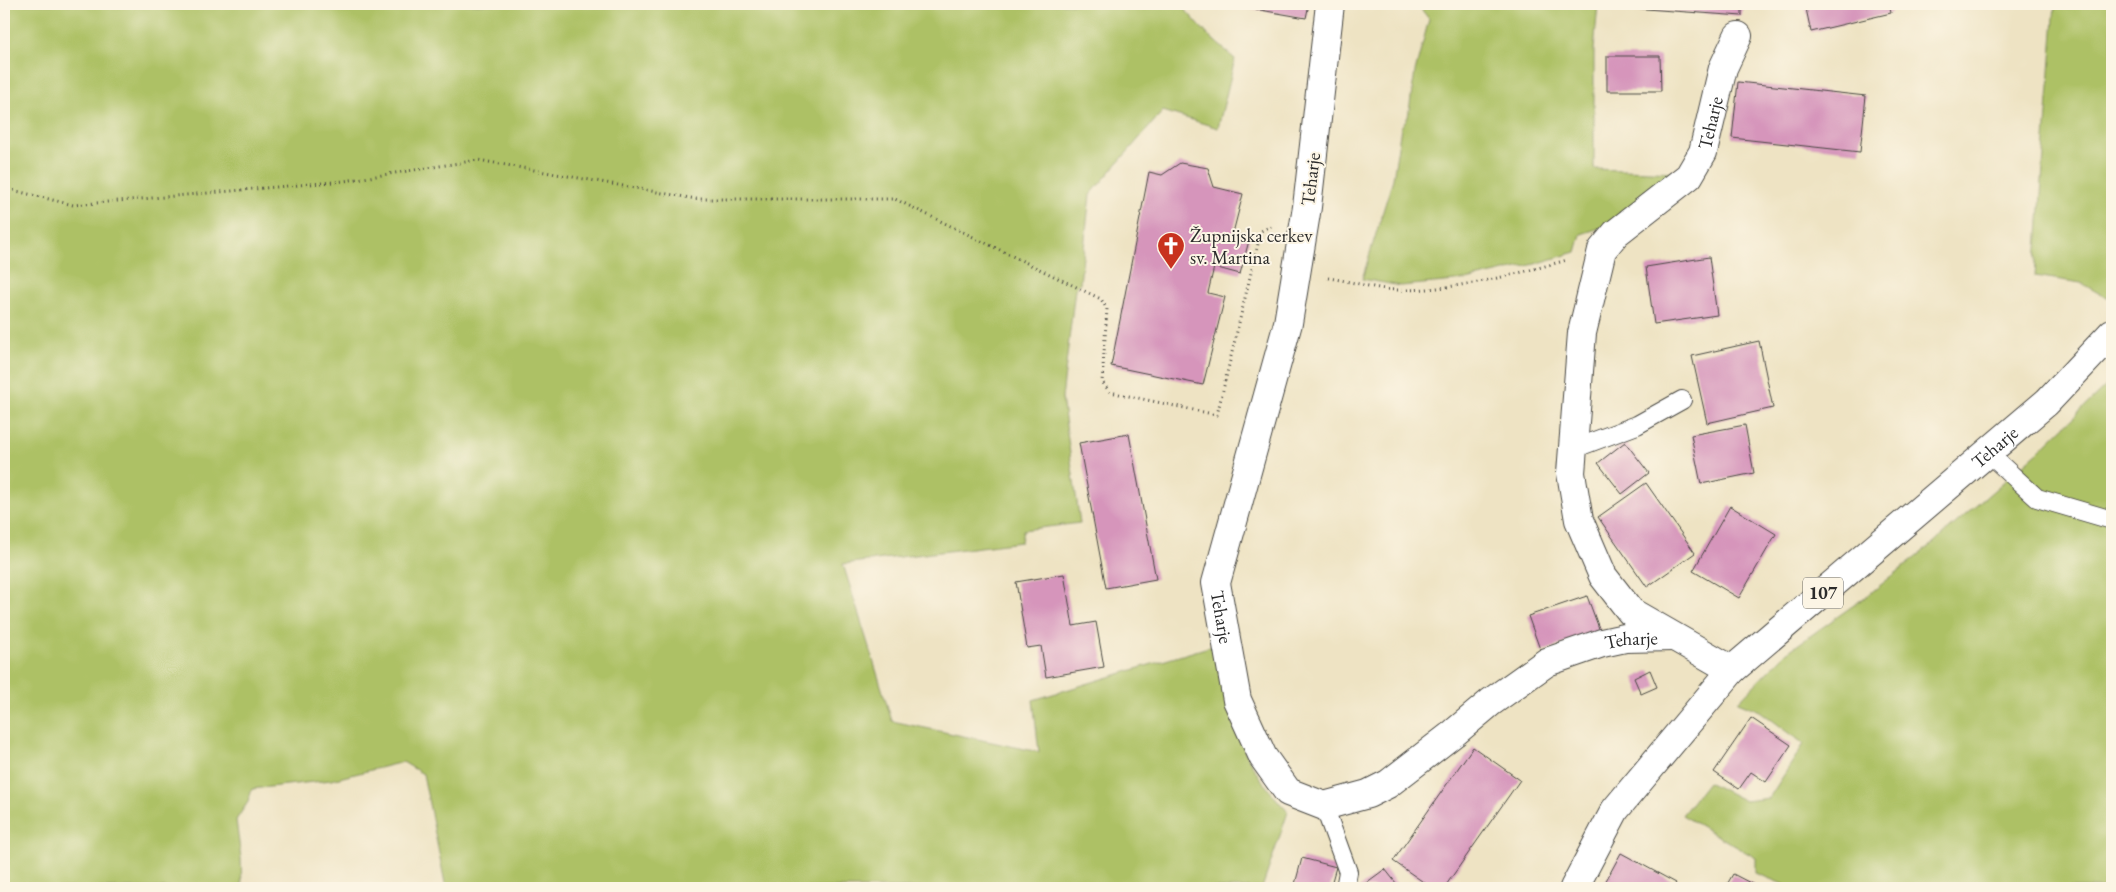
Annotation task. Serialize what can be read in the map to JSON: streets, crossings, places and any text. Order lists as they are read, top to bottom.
{
  "streets": {
    "street": ["Teharje", "107"]
  },
  "places": {
    "church": ["Župnijska cerkev sv. Martina"]
  }
}
